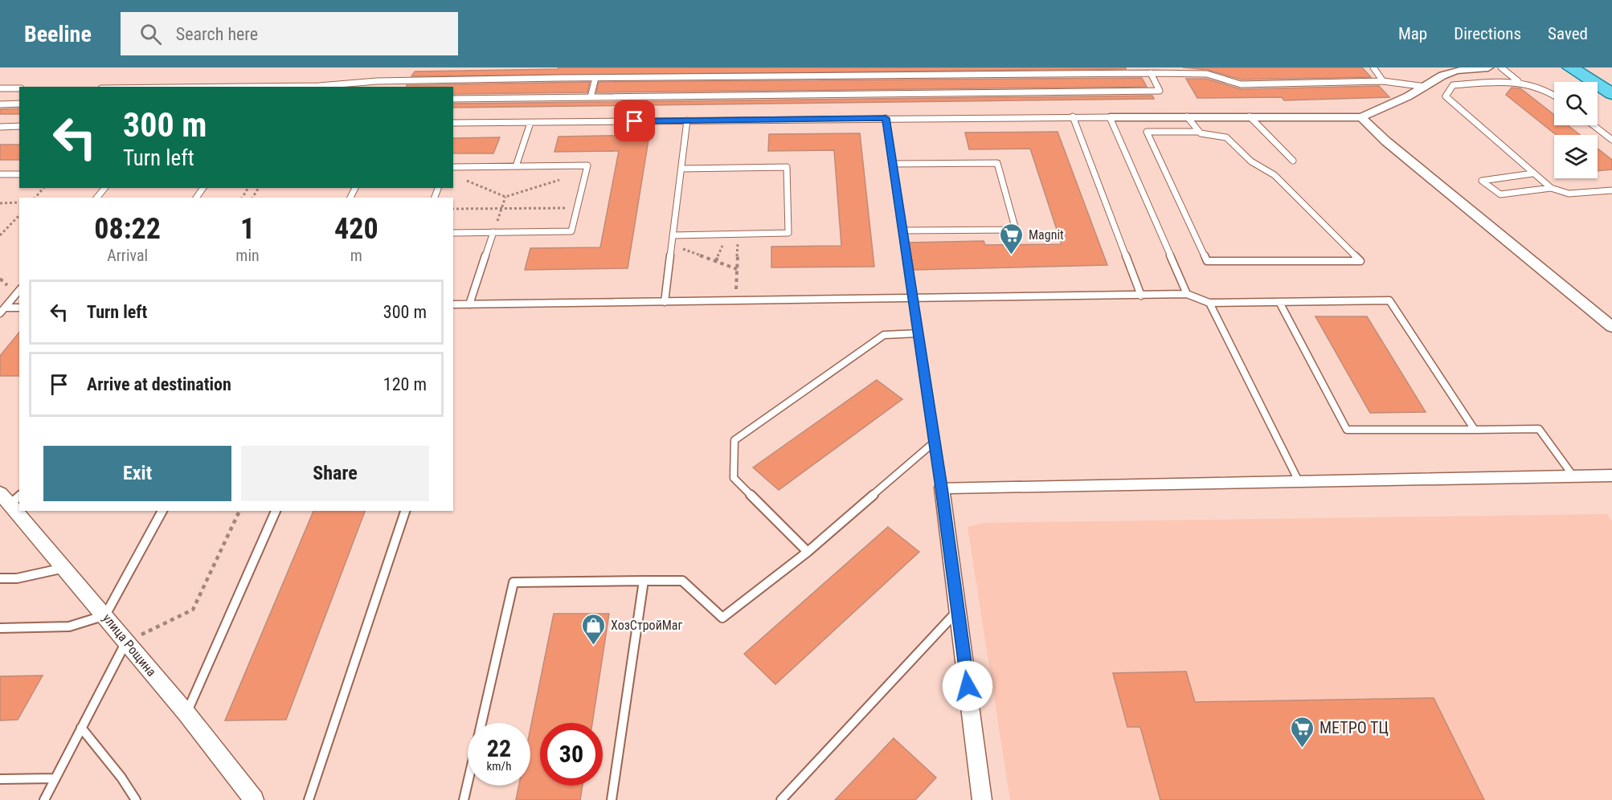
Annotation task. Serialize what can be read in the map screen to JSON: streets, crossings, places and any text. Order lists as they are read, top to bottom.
{
  "streets": {
    "street": ["улица Рощина"]
  },
  "places": {
    "supermarket": ["Magnit", "МЕТРО ТЦ"],
    "shop": ["ХозСтройМаг"]
  },
  "page": {
    "header": "Beeline",
    "search": "Search here",
    "nav": ["Map", "Directions", "Saved"],
    "turn": ["300 m", "Turn left"],
    "eta": [
      "08:22",
      "Arrival",
      "1",
      "min",
      "420",
      "m"
    ],
    "list": [
      {
        "name": "Turn left",
        "value": "300 m"
      },
      {
        "name": "Arrive at destination",
        "value": "120 m"
      }
    ],
    "buttons": ["Exit", "Share"],
    "speed": "22 km/h",
    "limit": "30"
  }
}
